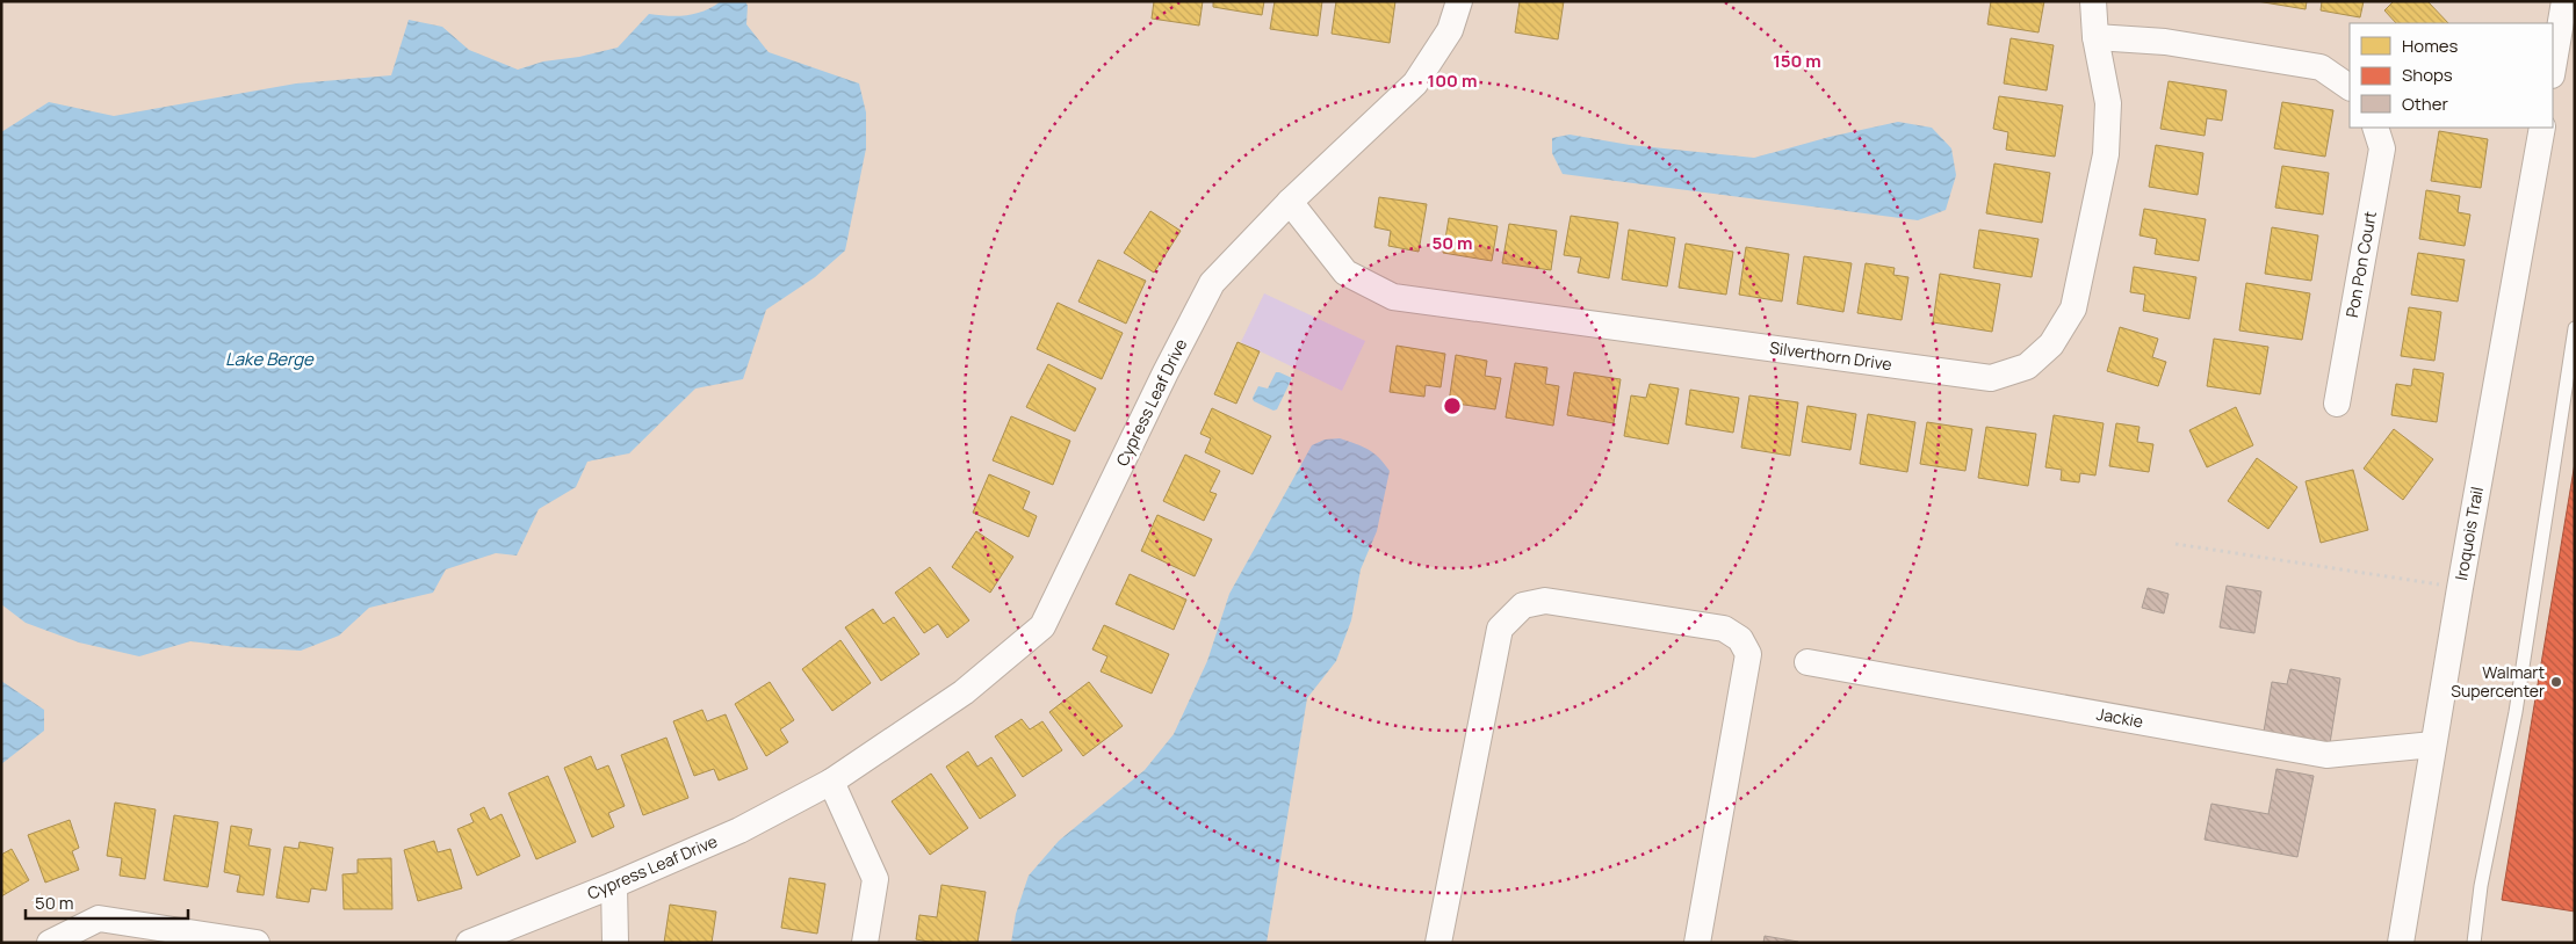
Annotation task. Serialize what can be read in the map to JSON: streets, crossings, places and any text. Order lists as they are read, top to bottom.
{
  "streets": {
    "street": [
      "Pon Pon Court",
      "Silverthorn Drive",
      "Cypress Leaf Drive",
      "Iroquois Trail",
      "Jackie"
    ]
  },
  "crossings": [
    ["Silverthorn Drive", "Cypress Leaf Drive"],
    ["Iroquois Trail", "Jackie"]
  ],
  "water": ["Lake Berge"],
  "places": ["Walmart Supercenter"],
  "legend": ["Homes", "Shops", "Other"],
  "scale_bar": "50 m",
  "rings": ["150 m", "100 m", "50 m"]
}
